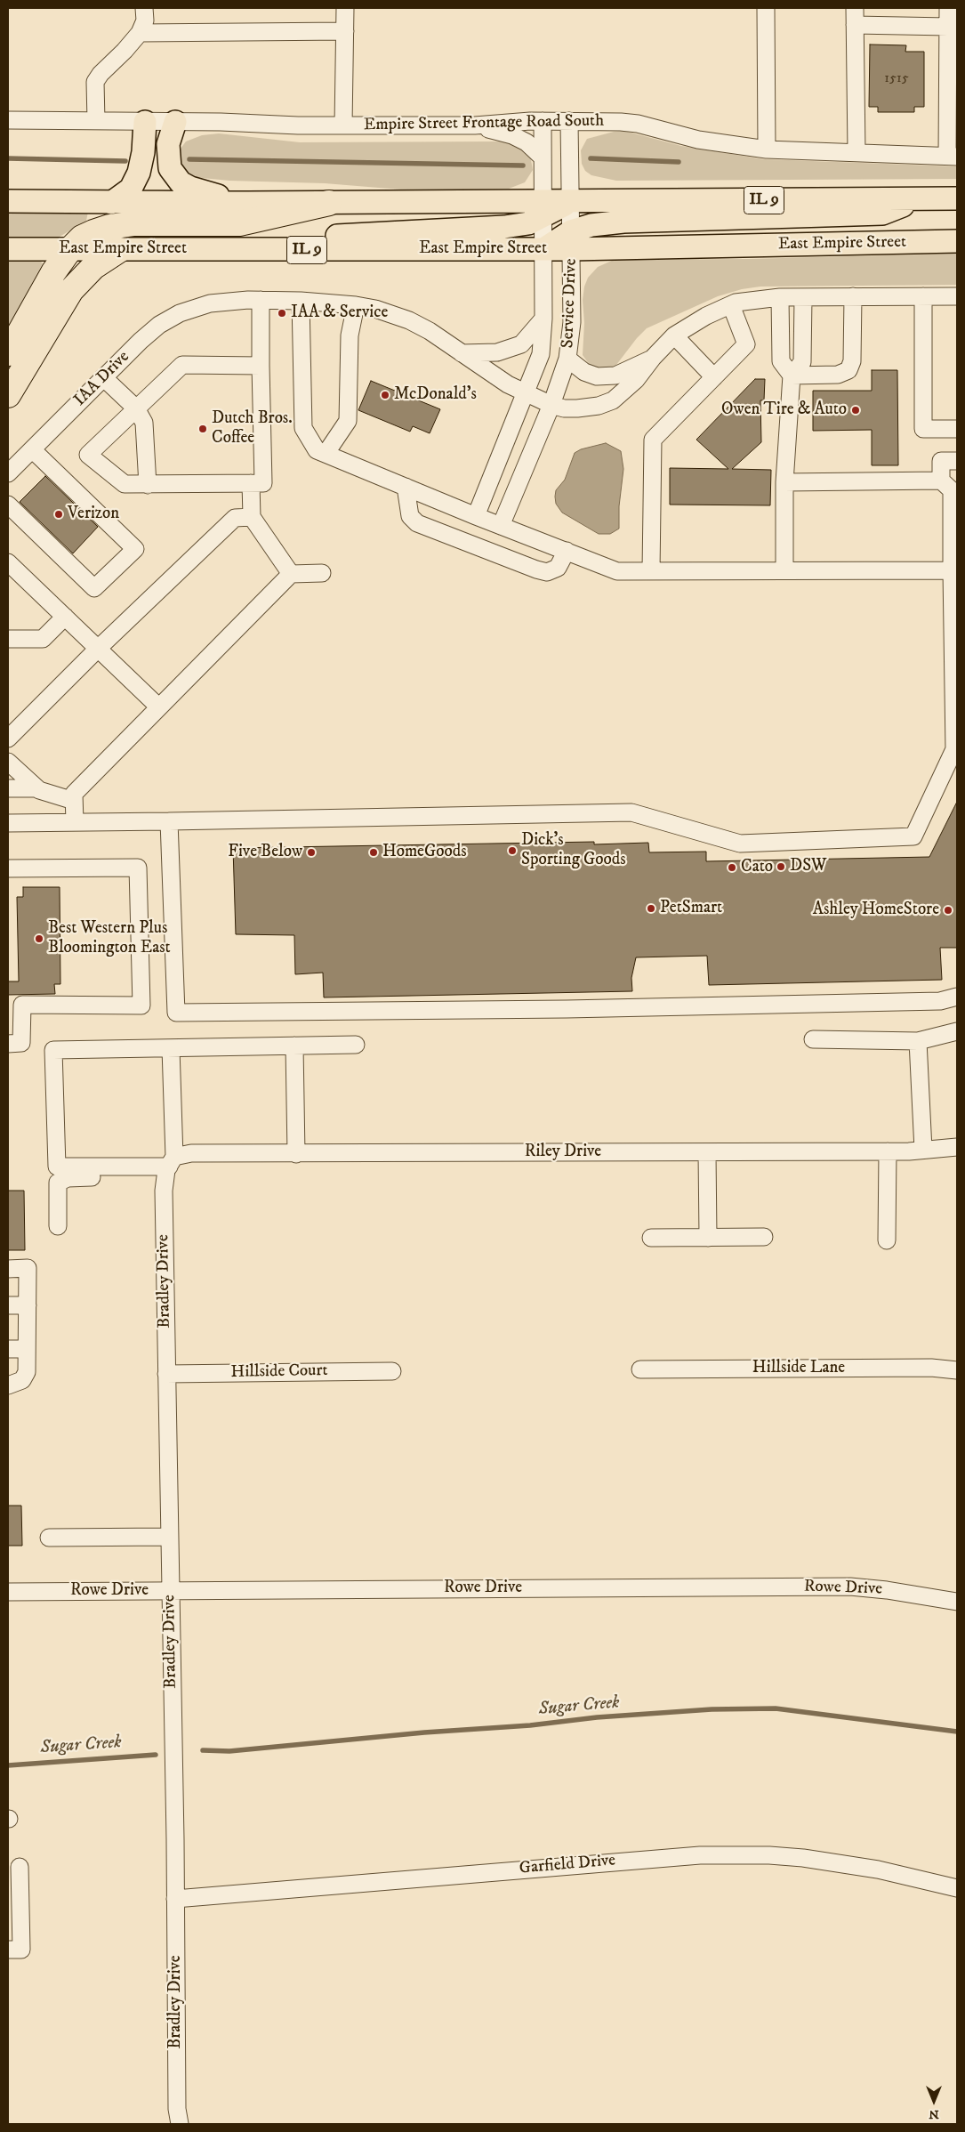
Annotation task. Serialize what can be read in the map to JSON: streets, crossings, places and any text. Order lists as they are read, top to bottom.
{
  "streets": {
    "main road": ["IL 9", "East Empire Street"],
    "street": [
      "Empire Street Frontage Road South",
      "Service Drive",
      "IAA Drive",
      "Riley Drive",
      "Bradley Drive",
      "Hillside Lane",
      "Hillside Court",
      "Rowe Drive",
      "Garfield Drive"
    ]
  },
  "crossings": [
    ["Empire Street Frontage Road South", "Service Drive"],
    ["IL 9", "Service Drive"],
    ["East Empire Street", "Service Drive"],
    ["Service Drive", "IAA Drive"],
    ["Riley Drive", "Bradley Drive"],
    ["Bradley Drive", "Hillside Court"],
    ["Bradley Drive", "Rowe Drive"],
    ["Bradley Drive", "Garfield Drive"]
  ],
  "water": ["Sugar Creek"],
  "places": [
    "IAA & Service",
    "McDonald's",
    "Owen Tire & Auto",
    "Dutch Bros. Coffee",
    "Verizon",
    "Dick's Sporting Goods",
    "Five Below",
    "HomeGoods",
    "DSW",
    "Cato",
    "PetSmart",
    "Ashley HomeStore",
    "Best Western Plus Bloomington East"
  ],
  "house_numbers": ["1515"],
  "north": "bottom"
}
